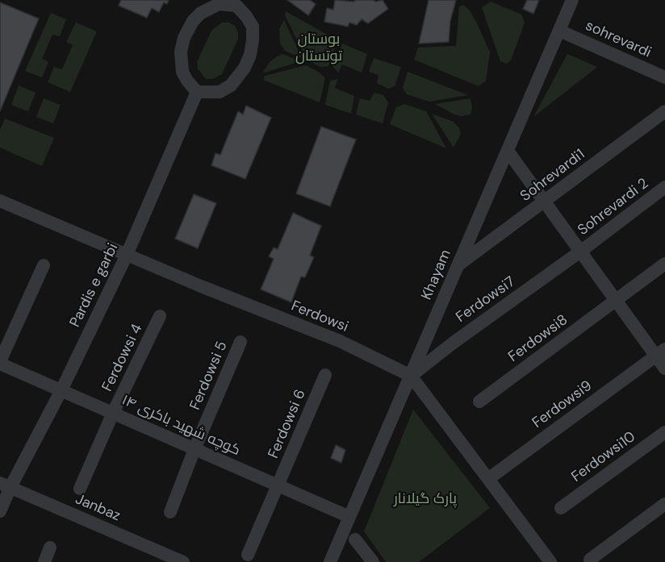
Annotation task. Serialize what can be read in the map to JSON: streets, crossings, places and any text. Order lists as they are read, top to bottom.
{
  "streets": {
    "street": [
      "sohrevardi",
      "Sohrevardi1",
      "Sohrevardi 2",
      "Khayam",
      "Pardis e garbi",
      "Ferdowsi7",
      "Ferdowsi",
      "Ferdowsi8",
      "Ferdowsi 4",
      "Ferdowsi 5",
      "Ferdowsi9",
      "Ferdowsi 6",
      "کوچه شهید باکری ۱۴",
      "Ferdowsi10",
      "Janbaz"
    ]
  },
  "crossings": [
    ["sohrevardi", "Khayam"],
    ["Sohrevardi1", "Khayam"],
    ["Sohrevardi 2", "Ferdowsi7"],
    ["Khayam", "Ferdowsi7"],
    ["Khayam", "Ferdowsi"],
    ["Khayam", "کوچه شهید باکری ۱۴"],
    ["Pardis e garbi", "Ferdowsi"],
    ["Pardis e garbi", "کوچه شهید باکری ۱۴"],
    ["Pardis e garbi", "Janbaz"],
    ["Ferdowsi7", "Ferdowsi"],
    ["Ferdowsi", "Ferdowsi9"],
    ["Ferdowsi 4", "کوچه شهید باکری ۱۴"],
    ["Ferdowsi 5", "کوچه شهید باکری ۱۴"],
    ["Ferdowsi 6", "کوچه شهید باکری ۱۴"]
  ],
  "parks": ["بوستان توتستان", "پارک گیلانار"]
}
